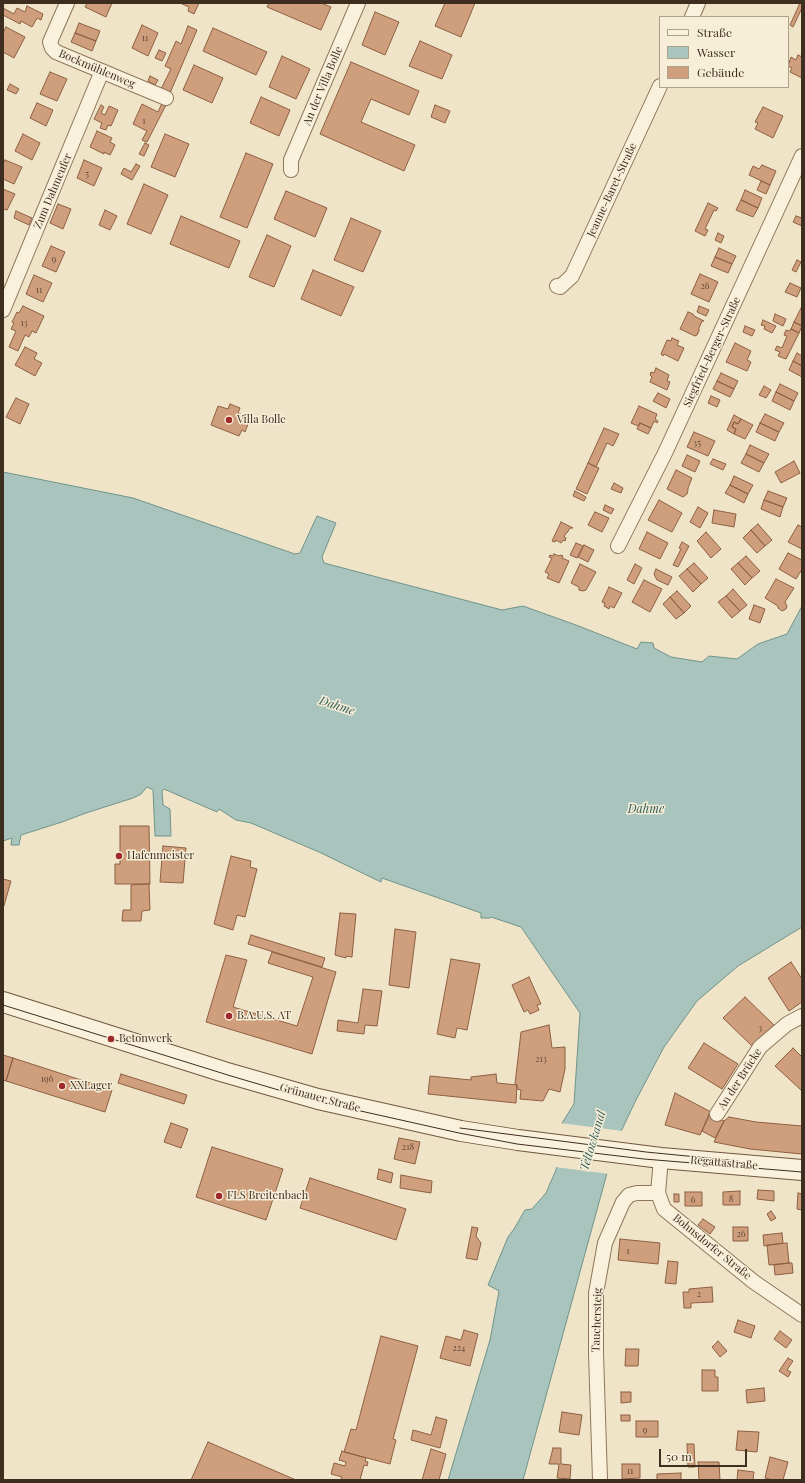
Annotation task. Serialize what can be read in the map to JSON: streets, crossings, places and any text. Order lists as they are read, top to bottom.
{
  "streets": {
    "main road": ["Grünauer Straße", "Regattastraße"],
    "street": [
      "Bockmühlenweg",
      "An der Villa Bolle",
      "Jeanne-Baret-Straße",
      "Zum Dahmeufer",
      "Siegfried-Berger-Straße",
      "An der Brücke",
      "Bohnsdorfer Straße",
      "Tauchersteig"
    ]
  },
  "crossings": [
    ["Bockmühlenweg", "Zum Dahmeufer"],
    ["Grünauer Straße", "Regattastraße"],
    ["Grünauer Straße", "Bohnsdorfer Straße"],
    ["Regattastraße", "Bohnsdorfer Straße"],
    ["Bohnsdorfer Straße", "Tauchersteig"]
  ],
  "water": ["Dahme", "Teltowkanal"],
  "places": [
    "Villa Bolle",
    "Hafenmeister",
    "B.A.U.S. AT",
    "Betonwerk",
    "XXLager",
    "FLS Breitenbach"
  ],
  "house_numbers": [
    "11",
    "1",
    "5",
    "9",
    "26",
    "11",
    "13",
    "35",
    "3",
    "213",
    "196",
    "218",
    "8",
    "6",
    "26",
    "1",
    "2",
    "224",
    "9",
    "11"
  ],
  "legend": ["Straße", "Wasser", "Gebäude"],
  "scale_bar": "50 m"
}
